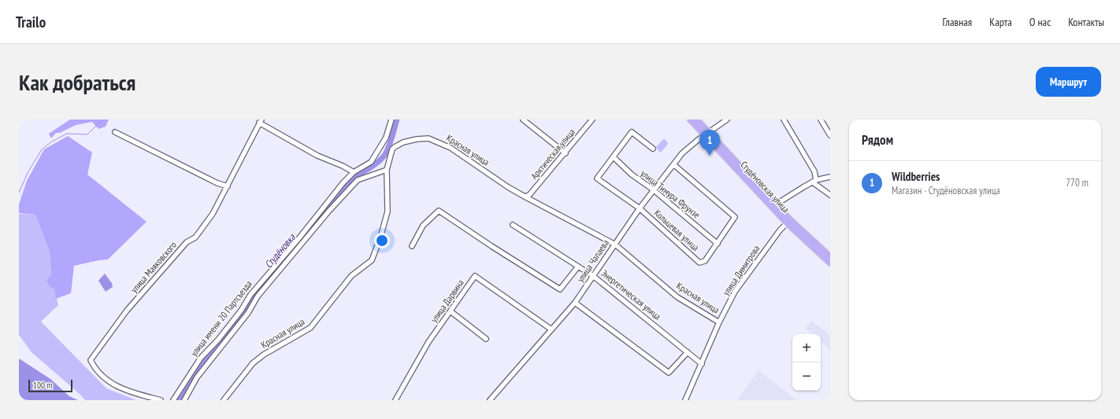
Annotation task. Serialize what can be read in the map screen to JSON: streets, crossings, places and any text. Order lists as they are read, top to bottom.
{
  "streets": {
    "main road": ["Студёновская улица"],
    "street": [
      "Красная улица",
      "Арктическая улица",
      "улица Тимура Фрунзе",
      "Кольцевая улица",
      "улица Чапаева",
      "улица Маяковского",
      "улица Димитрова",
      "Энергетическая улица",
      "улица Дарвина",
      "улица имени 20 Партсъезда"
    ]
  },
  "crossings": [
    ["Красная улица", "Арктическая улица"],
    ["Красная улица", "улица Чапаева"],
    ["Красная улица", "улица Димитрова"],
    ["Красная улица", "улица имени 20 Партсъезда"],
    ["Студёновская улица", "улица Чапаева"],
    ["Студёновская улица", "улица Димитрова"],
    ["улица Тимура Фрунзе", "Кольцевая улица"],
    ["улица Тимура Фрунзе", "улица Чапаева"],
    ["Кольцевая улица", "улица Чапаева"],
    ["улица Чапаева", "Энергетическая улица"],
    ["улица Чапаева", "улица Дарвина"],
    ["улица Маяковского", "улица имени 20 Партсъезда"],
    ["улица Димитрова", "Энергетическая улица"]
  ],
  "water": ["Студёновка"],
  "scale_bar": "100 m",
  "page": {
    "header": "Trailo",
    "nav": [
      "Главная",
      "Карта",
      "О нас",
      "Контакты"
    ],
    "buttons": "Маршрут",
    "title": "Как добраться",
    "heading": "Рядом",
    "pins": "1",
    "list": [
      {
        "mark": "1",
        "name": "Wildberries",
        "note": "Магазин · Студёновская улица",
        "value": "770 m"
      }
    ],
    "map_buttons": ["+", "−"],
    "scale": "100 m"
  }
}
